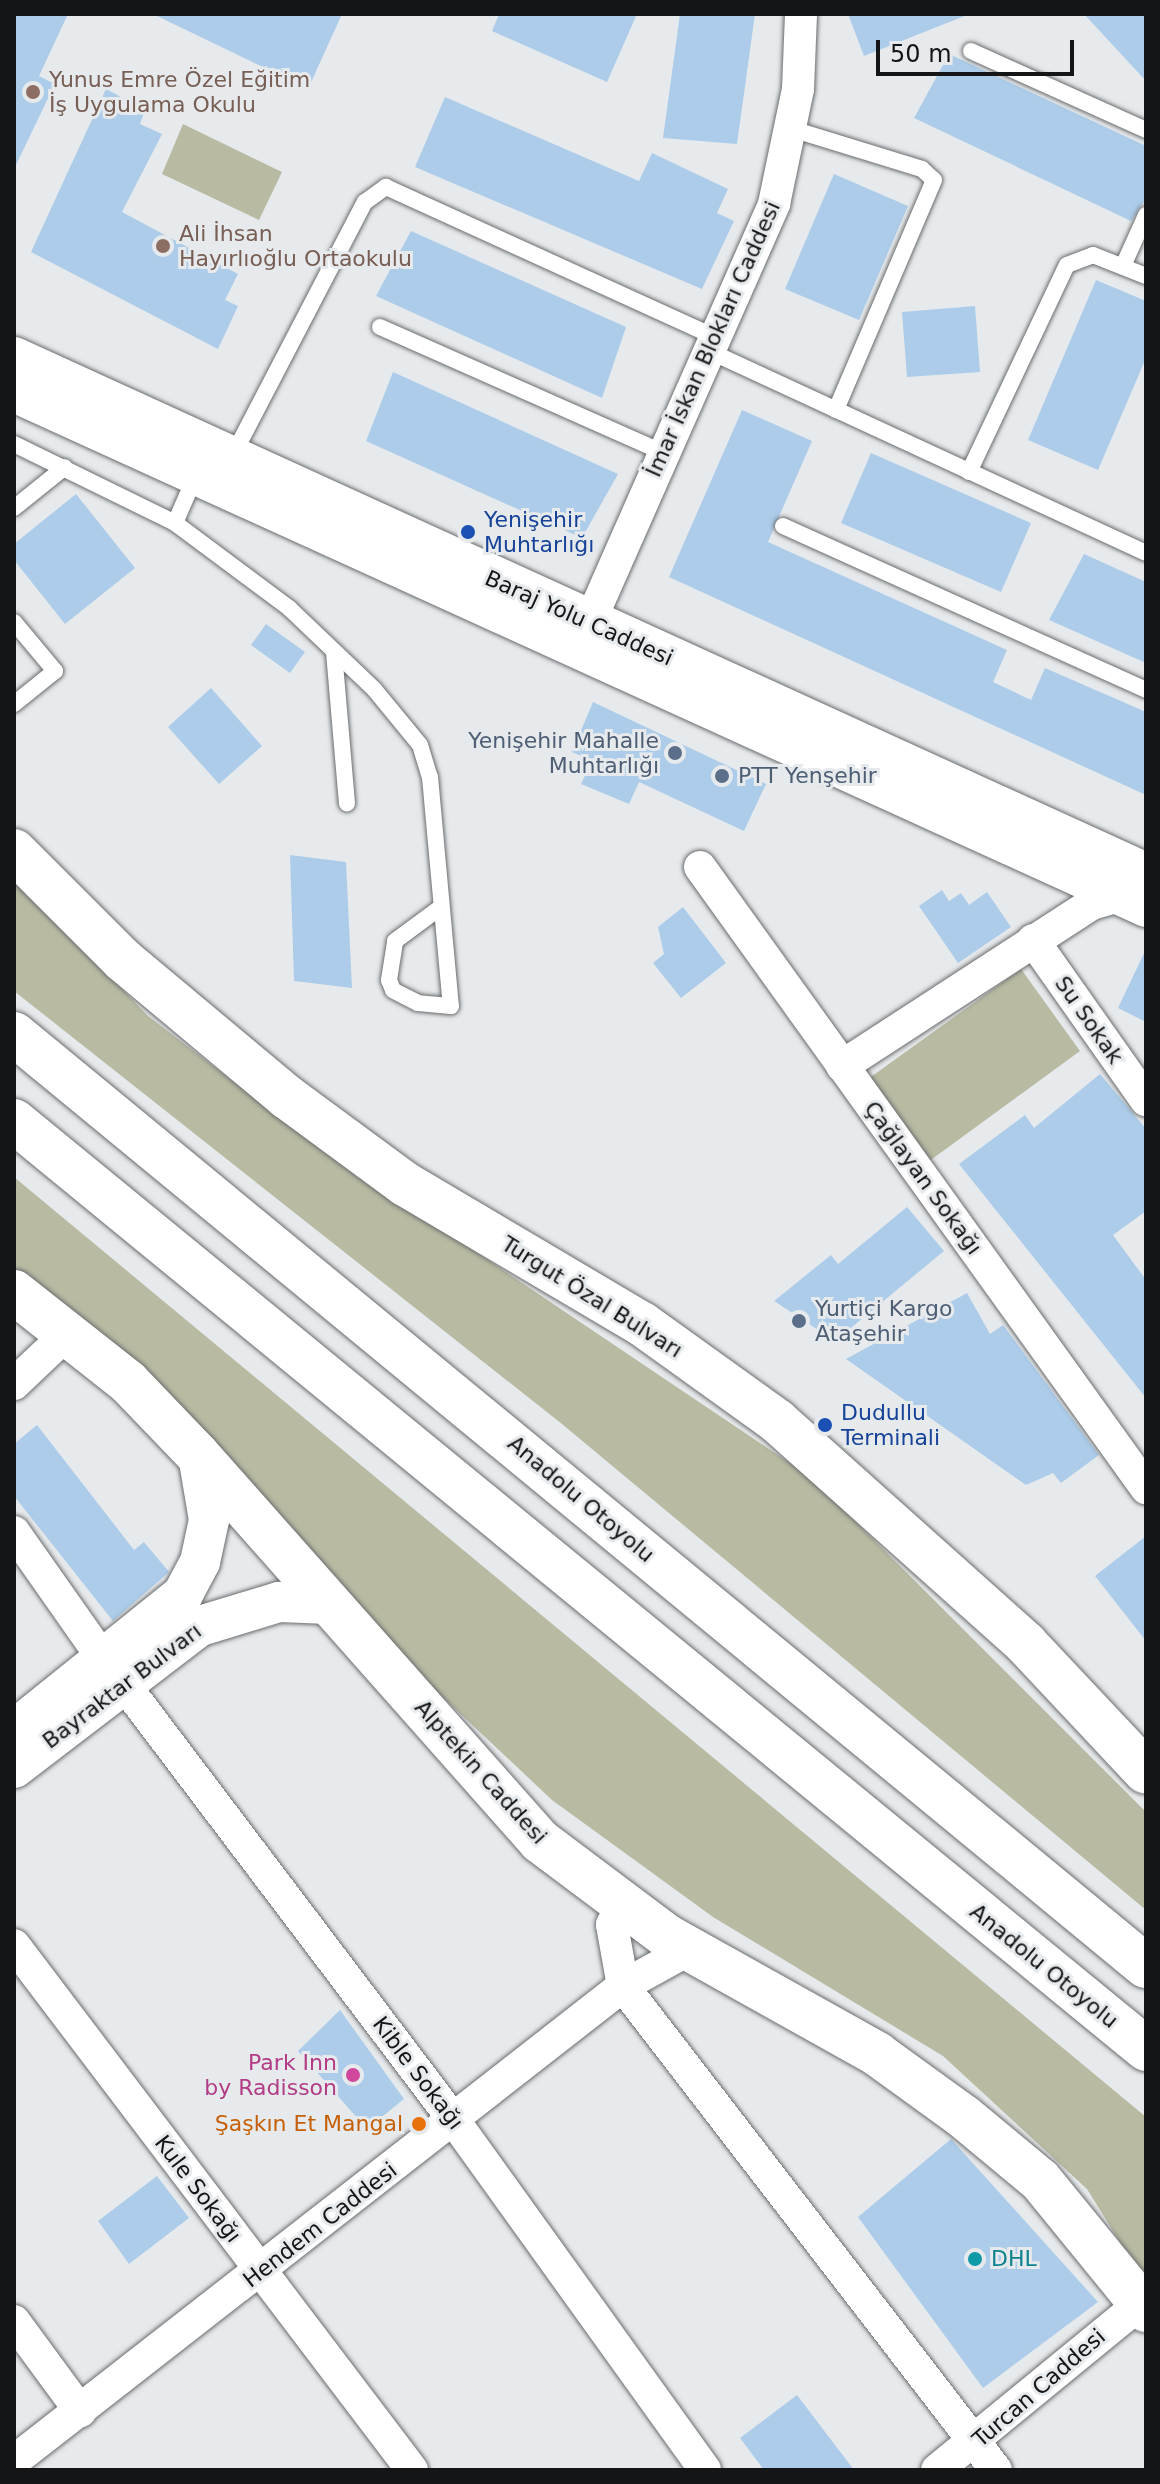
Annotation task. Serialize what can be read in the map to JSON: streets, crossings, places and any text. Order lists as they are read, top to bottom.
{
  "streets": {
    "main road": ["Turgut Özal Bulvarı", "Anadolu Otoyolu", "Alptekin Caddesi"],
    "street": [
      "İmar İskan Blokları Caddesi",
      "Baraj Yolu Caddesi",
      "Su Sokak",
      "Çağlayan Sokağı",
      "Bayraktar Bulvarı",
      "Kible Sokağı",
      "Kule Sokağı",
      "Hendem Caddesi",
      "Turcan Caddesi"
    ]
  },
  "crossings": [
    ["İmar İskan Blokları Caddesi", "Baraj Yolu Caddesi"],
    ["Bayraktar Bulvarı", "Alptekin Caddesi"],
    ["Bayraktar Bulvarı", "Kible Sokağı"],
    ["Alptekin Caddesi", "Hendem Caddesi"],
    ["Alptekin Caddesi", "Turcan Caddesi"],
    ["Kible Sokağı", "Hendem Caddesi"],
    ["Kule Sokağı", "Hendem Caddesi"]
  ],
  "places": [
    "Yunus Emre Özel Eğitim İş Uygulama Okulu",
    "Ali İhsan Hayırlıoğlu Ortaokulu",
    "Yenişehir Muhtarlığı",
    "Yenişehir Mahalle Muhtarlığı",
    "PTT Yenşehir",
    "Yurtiçi Kargo Ataşehir",
    "Dudullu Terminali",
    "Park Inn by Radisson",
    "Şaşkın Et Mangal",
    "DHL"
  ],
  "scale_bar": "50 m"
}
